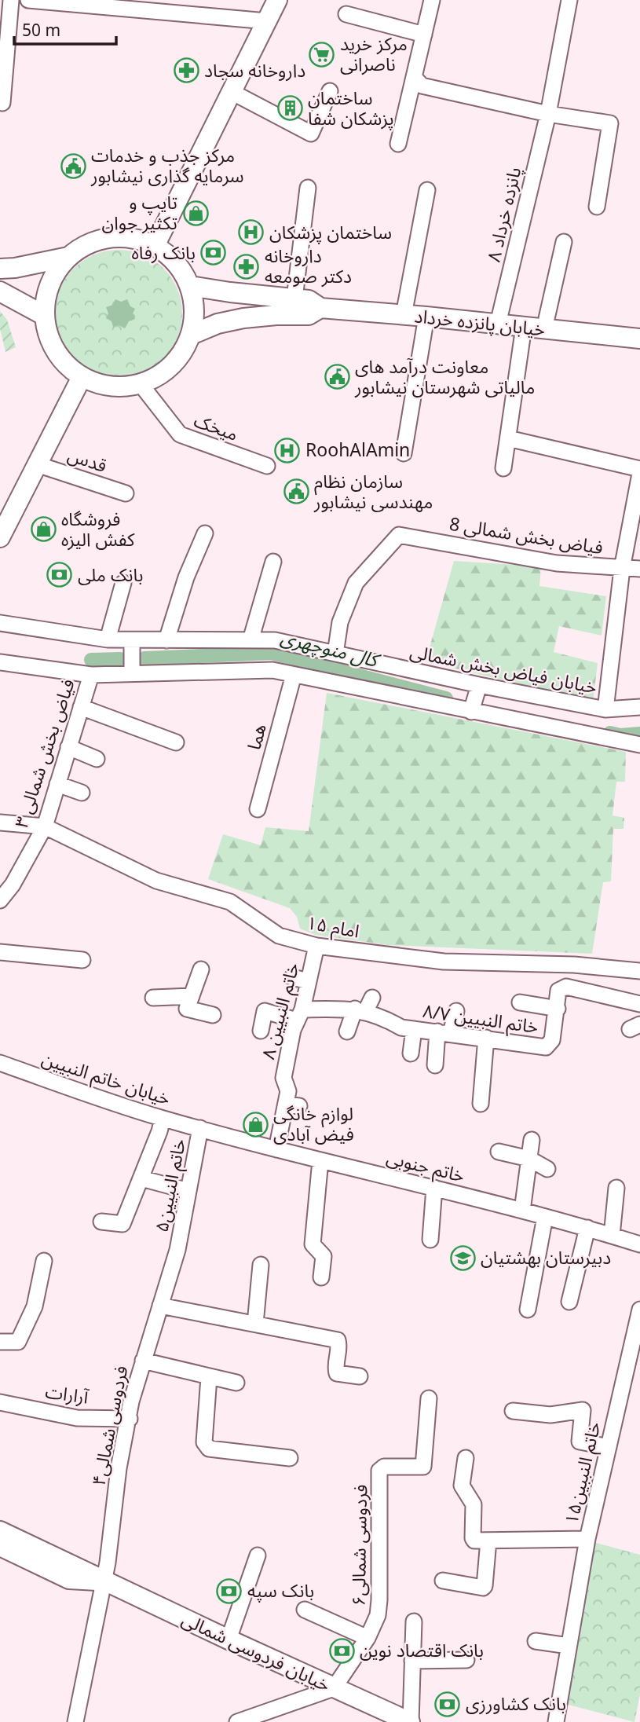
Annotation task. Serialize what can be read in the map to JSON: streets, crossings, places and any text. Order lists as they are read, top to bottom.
{
  "streets": {
    "main road": ["خیابان پانزده خرداد", "خیابان فردوسی شمالی"],
    "street": [
      "پانزده خرداد ۸",
      "میخک",
      "قدس",
      "فیاض بخش شمالی 8",
      "خیابان فیاض بخش شمالی",
      "هما",
      "فیاض بخش شمالی ۳",
      "امام ۱۵",
      "خاتم النبیین ۸",
      "خاتم النبیین ۸/۷",
      "خیابان خاتم النبیین",
      "خاتم جنوبی",
      "خاتم النبیین۵",
      "آرارات",
      "فردوسی شمالی۴",
      "خاتم النببین۱۵",
      "فردوسی شمالی۶"
    ]
  },
  "crossings": [
    ["پانزده خرداد ۸", "خیابان پانزده خرداد"],
    ["خیابان پانزده خرداد", "میخک"],
    ["فیاض بخش شمالی 8", "خیابان فیاض بخش شمالی"],
    ["فیاض بخش شمالی ۳", "امام ۱۵"],
    ["امام ۱۵", "خاتم النبیین ۸"],
    ["خاتم النبیین ۸", "خاتم النبیین ۸/۷"],
    ["خاتم النبیین ۸", "خاتم جنوبی"],
    ["خیابان خاتم النبیین", "خاتم جنوبی"],
    ["خیابان خاتم النبیین", "خاتم النبیین۵"],
    ["خاتم جنوبی", "خاتم النبیین۵"],
    ["خاتم النبیین۵", "فردوسی شمالی۴"],
    ["آرارات", "فردوسی شمالی۴"],
    ["فردوسی شمالی۴", "خیابان فردوسی شمالی"],
    ["فردوسی شمالی۶", "خیابان فردوسی شمالی"]
  ],
  "water": ["کال منوچهری"],
  "places": {
    "supermarket": ["مرکز خرید ناصرانی"],
    "pharmacy": ["داروخانه سجاد", "داروخانه دکتر صومعه"],
    "building": ["ساختمان پزشکان شفا"],
    "public building": ["مرکز جذب و خدمات سرمایه گذاری نیشابور", "معاونت درآمد های مالیاتی شهرستان نیشابور", "سازمان نظام مهندسی نیشابور"],
    "shop": ["تایپ و تکثیر جوان", "فروشگاه کفش الیزه", "لوازم خانگی فیض آبادی"],
    "hospital": ["ساختمان پزشکان", "RoohAlAmin"],
    "bank": [
      "بانک رفاه",
      "بانک ملی",
      "بانک سپه",
      "بانک اقتصاد نوین",
      "بانک کشاورزی"
    ],
    "school or university": ["دبیرستان بهشتیان"]
  },
  "scale_bar": "50 m"
}
